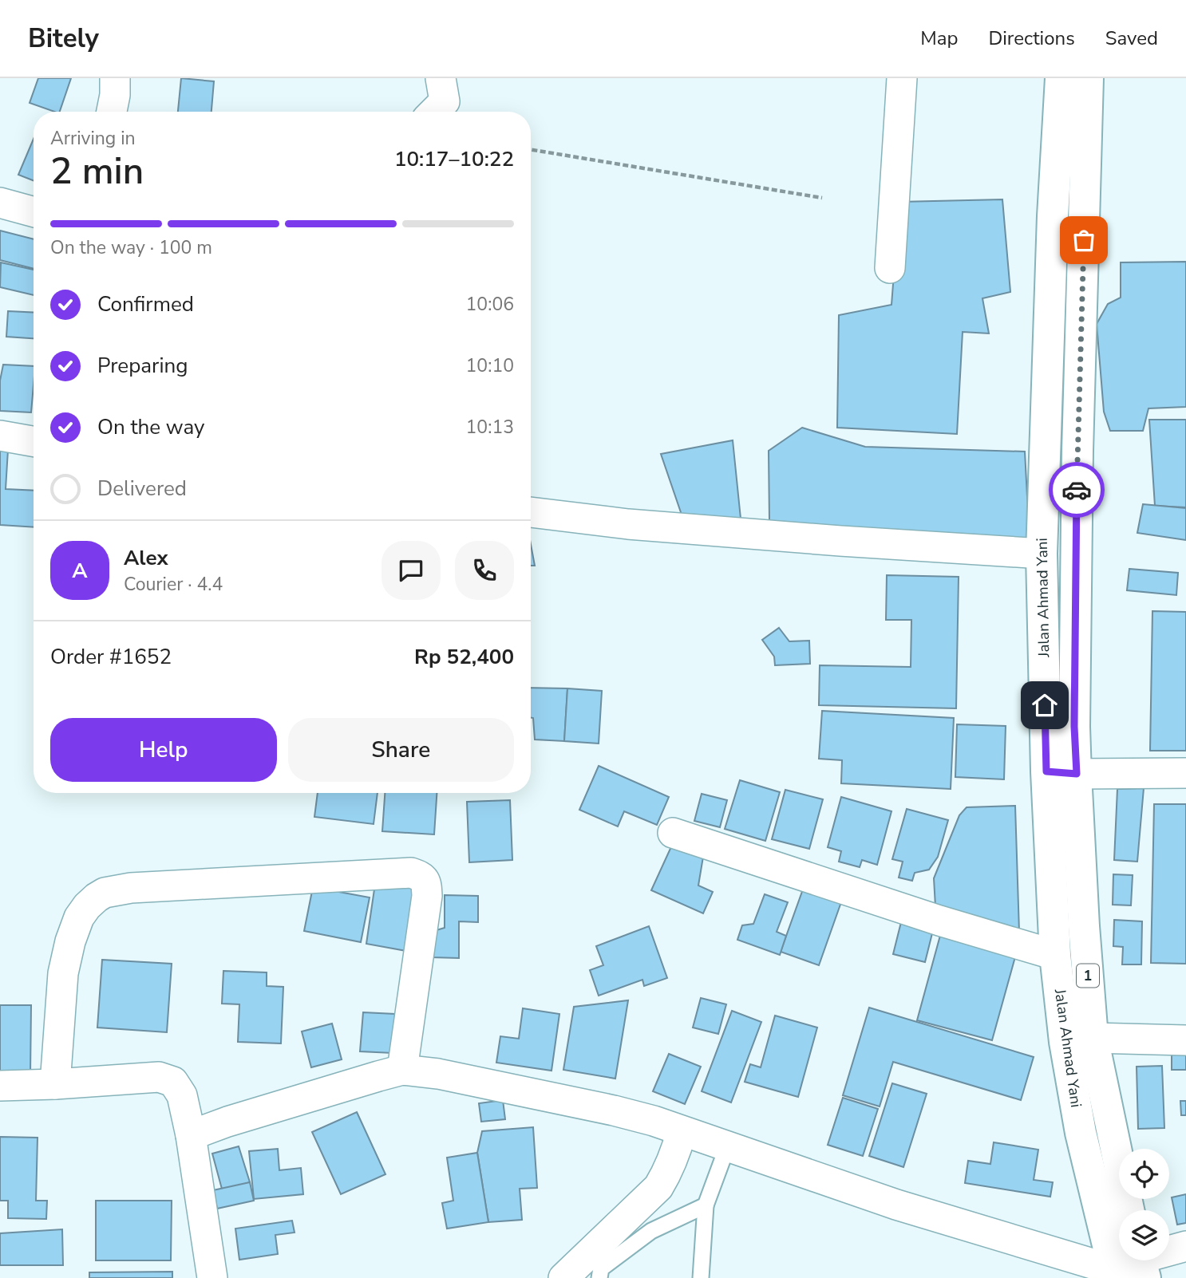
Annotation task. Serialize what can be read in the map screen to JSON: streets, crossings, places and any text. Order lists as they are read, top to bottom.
{
  "streets": {
    "main road": ["Jalan Ahmad Yani", "1"]
  },
  "page": {
    "header": "Bitely",
    "nav": ["Map", "Directions", "Saved"],
    "heading": ["2 min", "Arriving in", "10:17–10:22"],
    "panel": [
      "Alex",
      "Courier · 4.4",
      "Order #1652",
      "Rp 52,400"
    ],
    "bar": "On the way · 100 m",
    "list": [
      ["Confirmed", "10:06"],
      ["Preparing", "10:10"],
      ["On the way", "10:13"],
      "Delivered"
    ],
    "round": "A",
    "buttons": ["Help", "Share"]
  }
}
